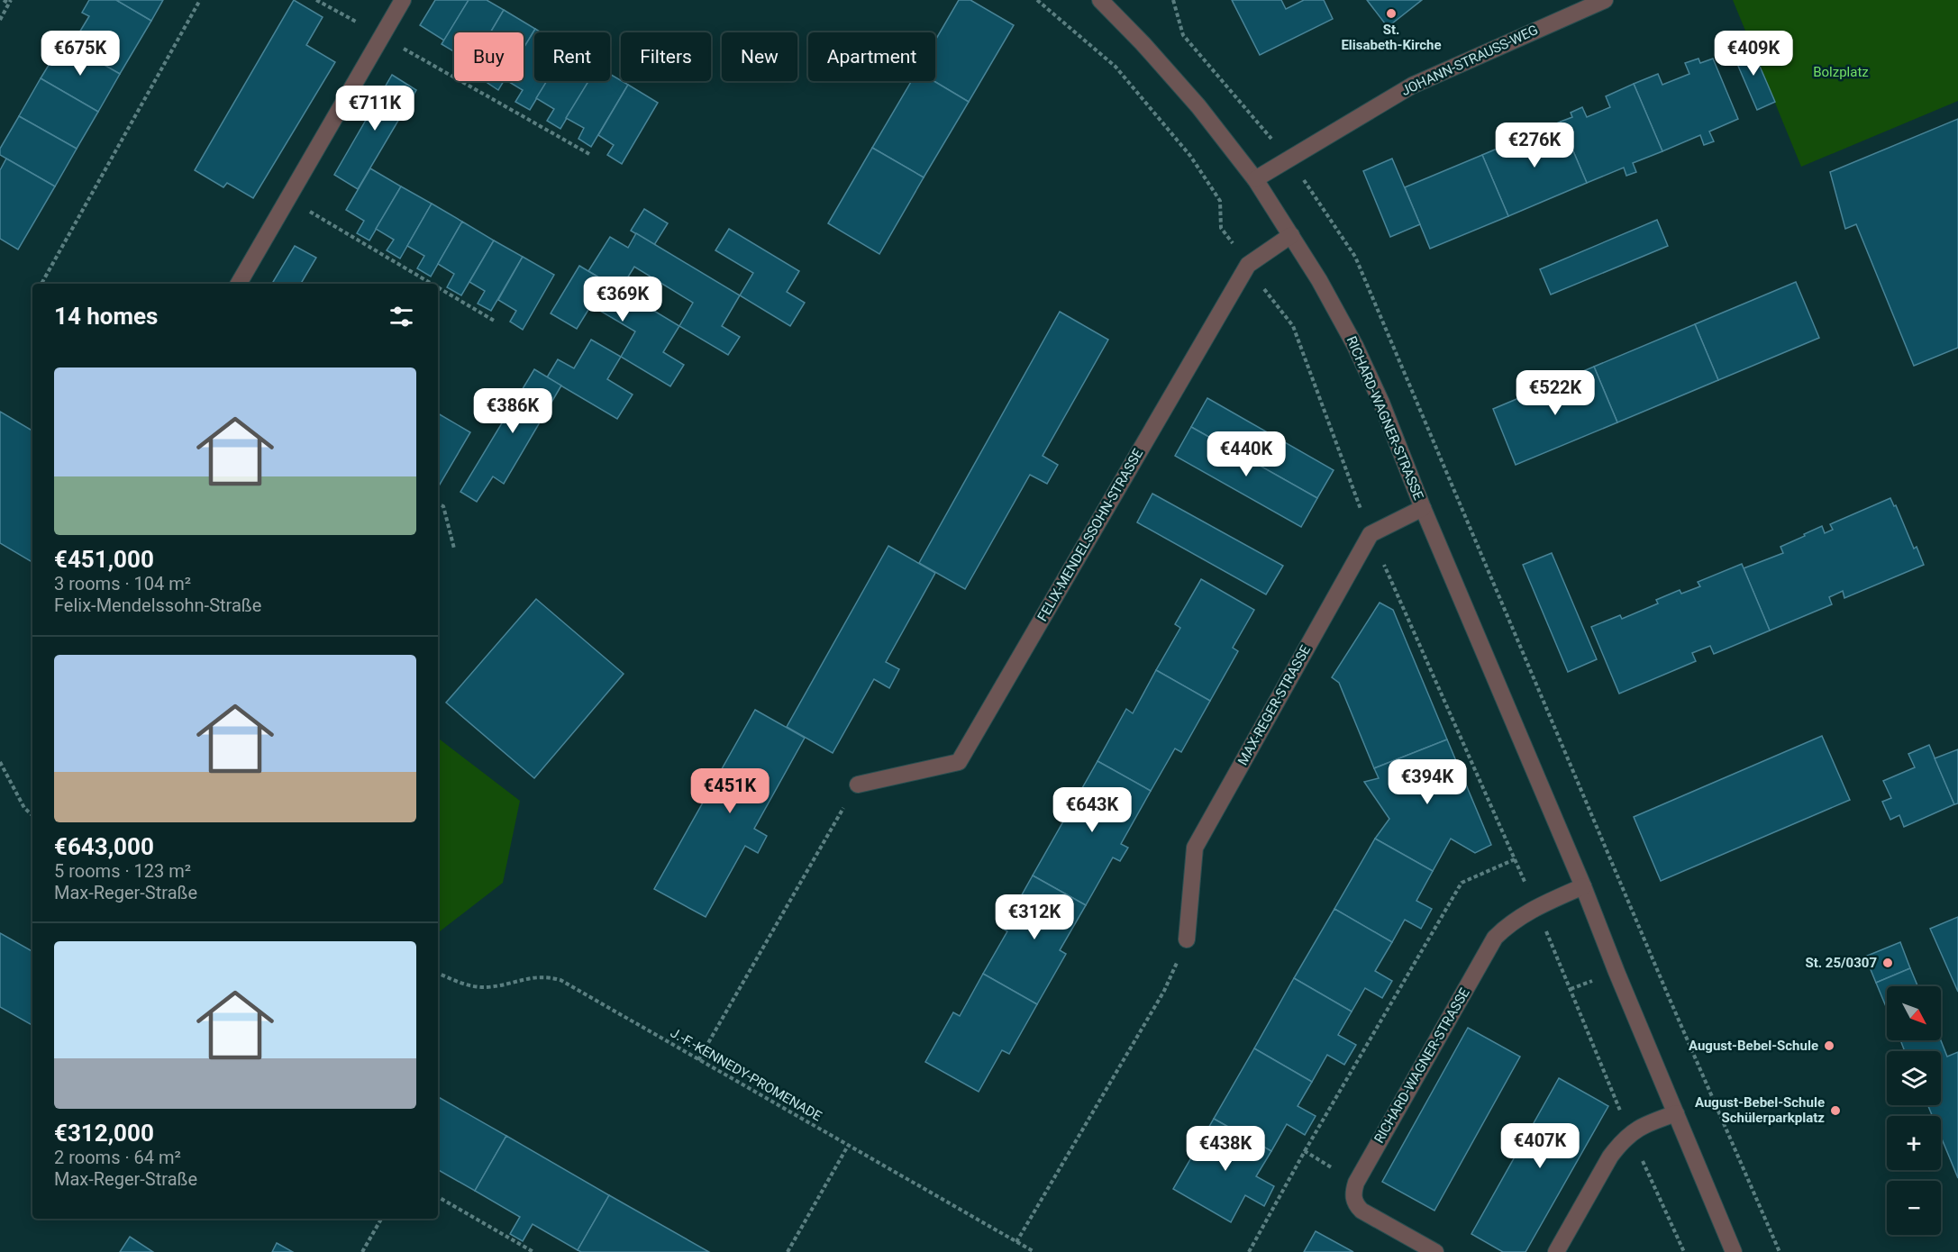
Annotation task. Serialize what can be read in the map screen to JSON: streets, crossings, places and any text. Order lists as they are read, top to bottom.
{
  "streets": {
    "street": [
      "JOHANN-STRAUSS-WEG",
      "RICHARD-WAGNER-STRASSE",
      "FELIX-MENDELSSOHN-STRASSE",
      "MAX-REGER-STRASSE"
    ],
    "path": ["J.-F.-KENNEDY-PROMENADE"]
  },
  "crossings": [
    ["JOHANN-STRAUSS-WEG", "RICHARD-WAGNER-STRASSE"],
    ["RICHARD-WAGNER-STRASSE", "FELIX-MENDELSSOHN-STRASSE"],
    ["RICHARD-WAGNER-STRASSE", "MAX-REGER-STRASSE"]
  ],
  "parks": ["Bolzplatz"],
  "places": [
    "St. Elisabeth-Kirche",
    "St. 25/0307",
    "August-Bebel-Schule",
    "August-Bebel-Schule Schülerparkplatz"
  ],
  "north": "bottom right",
  "page": {
    "price": [
      "€675K",
      "€409K",
      "€711K",
      "€276K",
      "€369K",
      "€522K",
      "€386K",
      "€440K",
      "€394K",
      "€451K",
      "€643K",
      "€312K",
      "€407K",
      "€438K"
    ],
    "chip": [
      "Buy",
      "Rent",
      "Filters",
      "New",
      "Apartment"
    ],
    "heading": "14 homes",
    "list": [
      {
        "name": "€451,000",
        "note": "3 rooms · 104 m² · Felix-Mendelssohn-Straße"
      },
      {
        "name": "€643,000",
        "note": "5 rooms · 123 m² · Max-Reger-Straße"
      },
      {
        "name": "€312,000",
        "note": "2 rooms · 64 m² · Max-Reger-Straße"
      }
    ],
    "map_buttons": ["+", "−"]
  }
}
